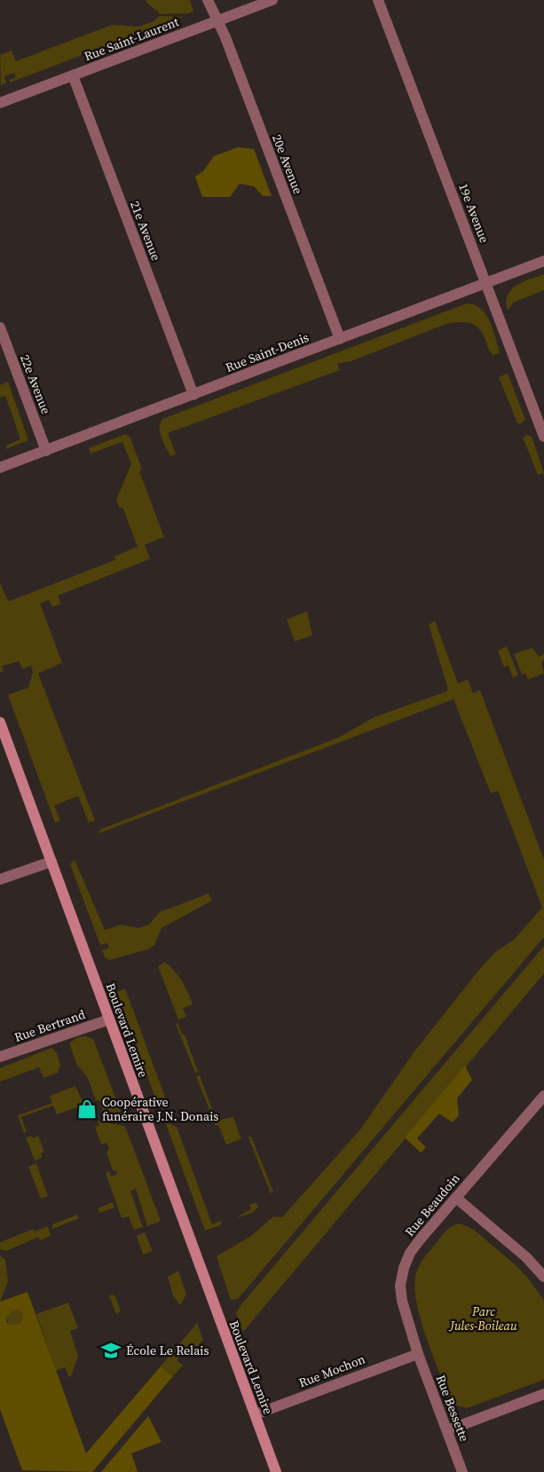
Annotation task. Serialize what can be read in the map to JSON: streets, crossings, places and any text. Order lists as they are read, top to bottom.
{
  "streets": {
    "main road": ["Boulevard Lemire"],
    "street": [
      "Rue Saint-Laurent",
      "20e Avenue",
      "19e Avenue",
      "21e Avenue",
      "Rue Saint-Denis",
      "22e Avenue",
      "Rue Bertrand",
      "Rue Beaudoin",
      "Rue Mochon",
      "Rue Bessette"
    ]
  },
  "crossings": [
    ["Rue Saint-Laurent", "20e Avenue"],
    ["Rue Saint-Laurent", "21e Avenue"],
    ["20e Avenue", "Rue Saint-Denis"],
    ["19e Avenue", "Rue Saint-Denis"],
    ["21e Avenue", "Rue Saint-Denis"],
    ["Rue Saint-Denis", "22e Avenue"],
    ["Rue Bertrand", "Boulevard Lemire"],
    ["Boulevard Lemire", "Rue Mochon"],
    ["Rue Beaudoin", "Rue Mochon"],
    ["Rue Beaudoin", "Rue Bessette"],
    ["Rue Mochon", "Rue Bessette"]
  ],
  "parks": ["Parc Jules-Boileau"],
  "places": {
    "shop": ["Coopérative funéraire J.N. Donais"],
    "school or university": ["École Le Relais"]
  }
}
